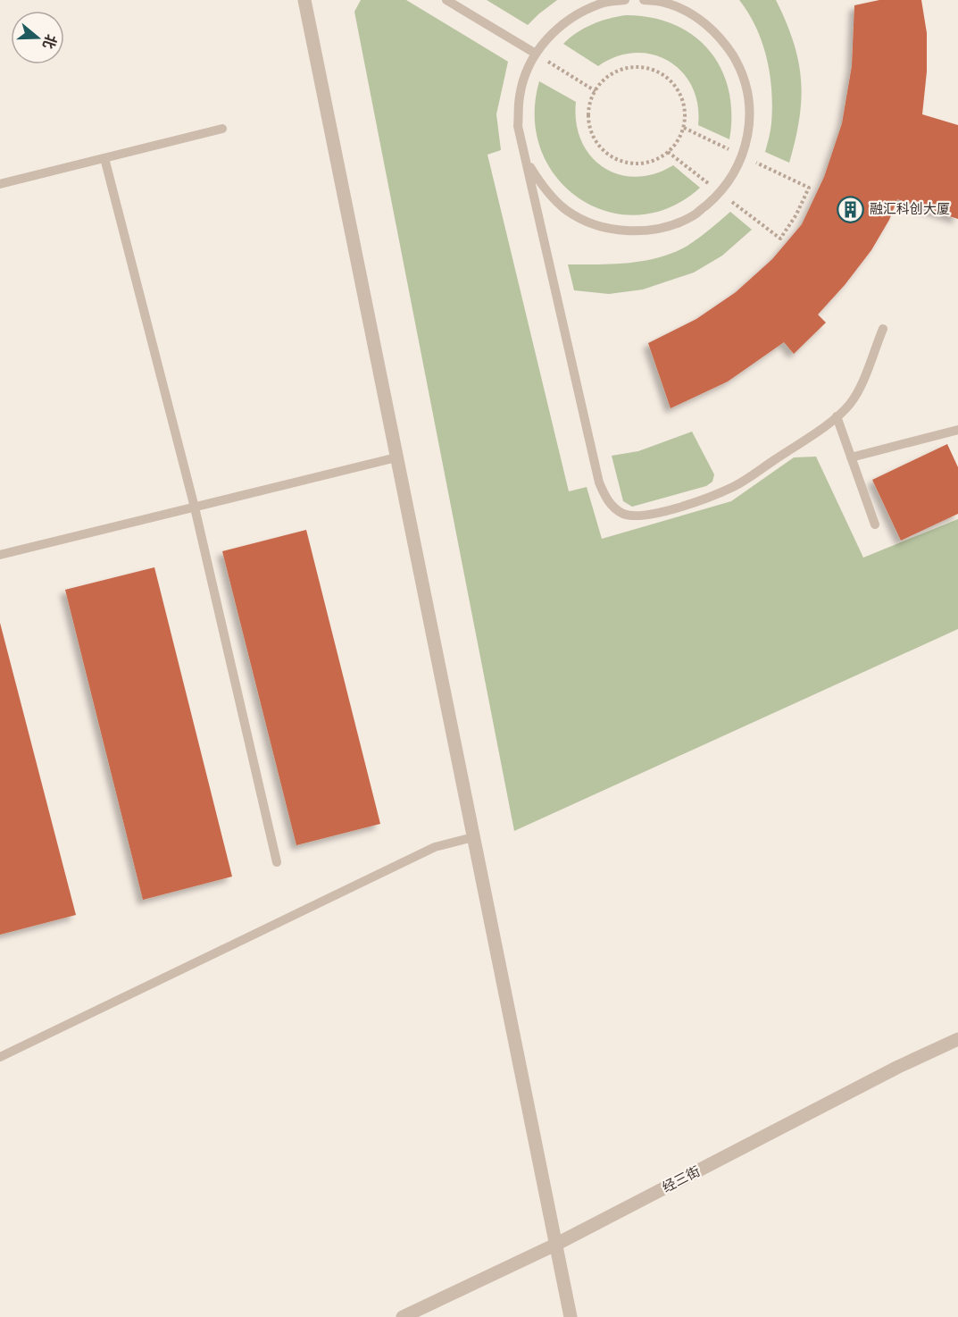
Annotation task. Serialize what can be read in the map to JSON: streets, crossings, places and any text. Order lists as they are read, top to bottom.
{
  "streets": {
    "street": ["经三街"]
  },
  "places": {
    "building": ["融汇科创大厦"]
  },
  "north": "right"
}
